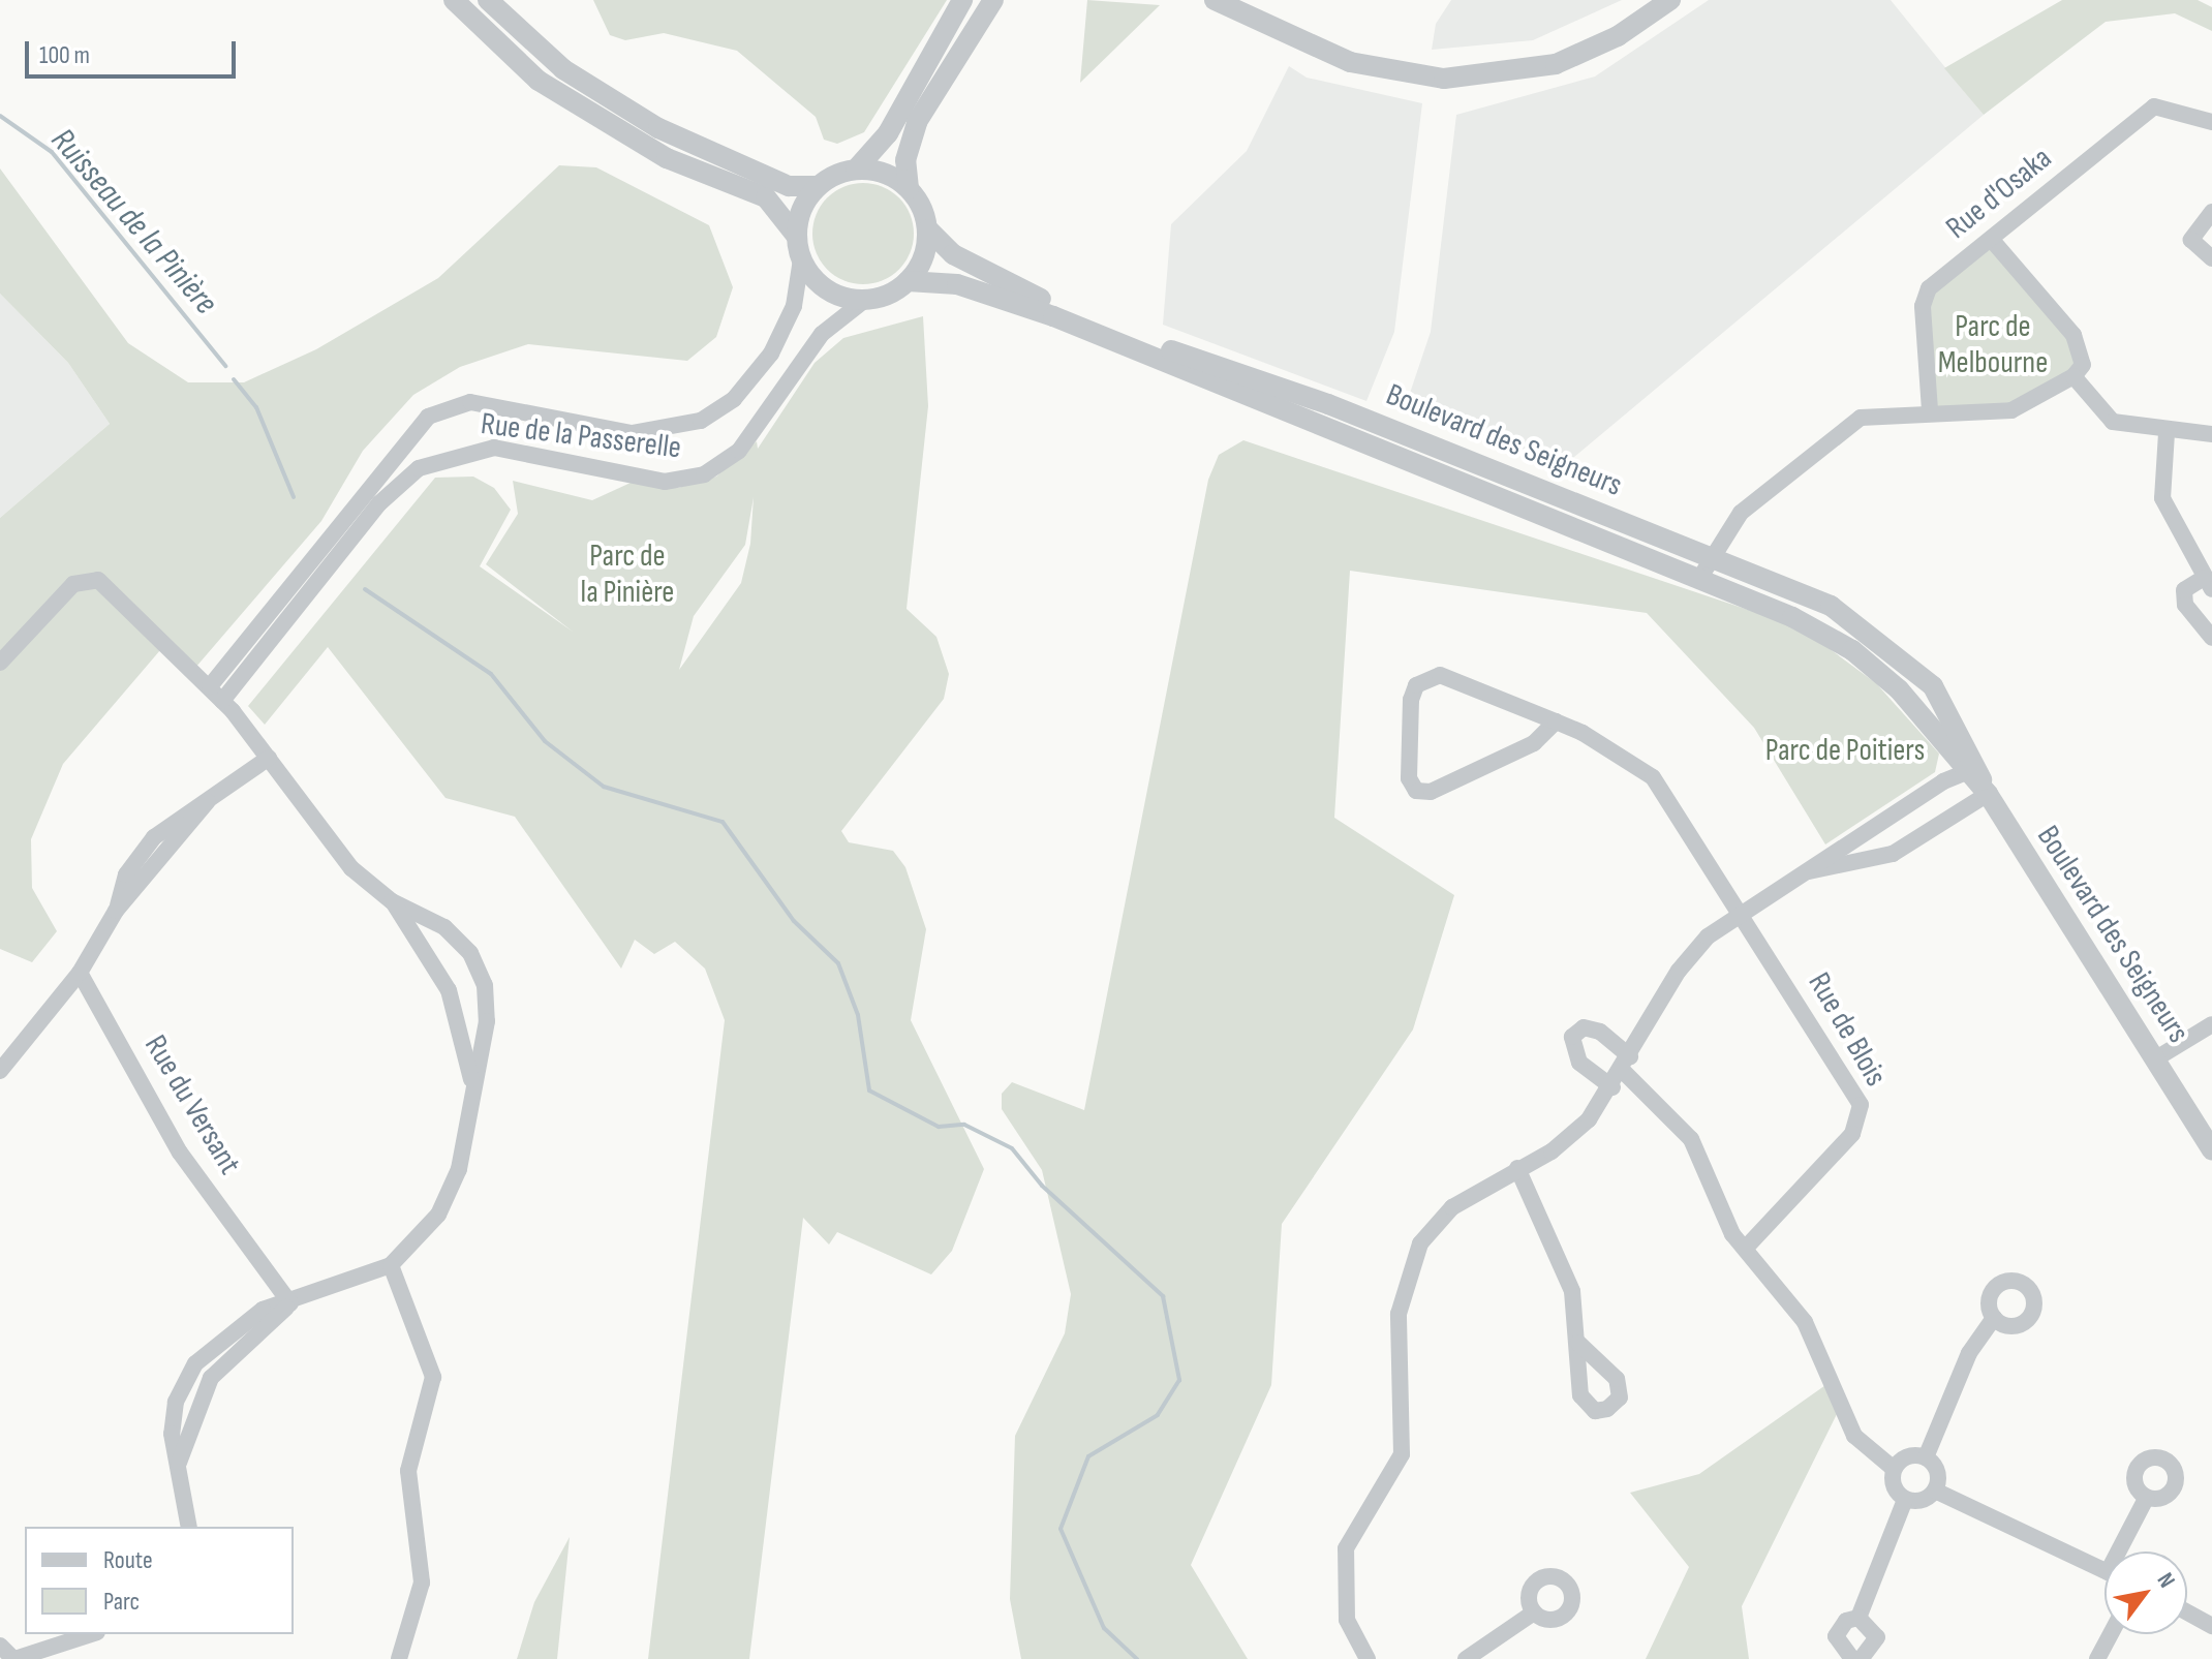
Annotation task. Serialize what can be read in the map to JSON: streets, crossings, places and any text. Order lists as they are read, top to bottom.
{
  "streets": {
    "street": [
      "Rue d'Osaka",
      "Rue de la Passerelle",
      "Boulevard des Seigneurs",
      "Rue de Blois",
      "Rue du Versant"
    ]
  },
  "crossings": [
    ["Rue de la Passerelle", "Boulevard des Seigneurs"]
  ],
  "water": ["Ruisseau de la Pinière"],
  "parks": ["Parc de Melbourne", "Parc de la Pinière", "Parc de Poitiers"],
  "legend": ["Route", "Parc"],
  "scale_bar": "100 m",
  "north": "top right"
}
